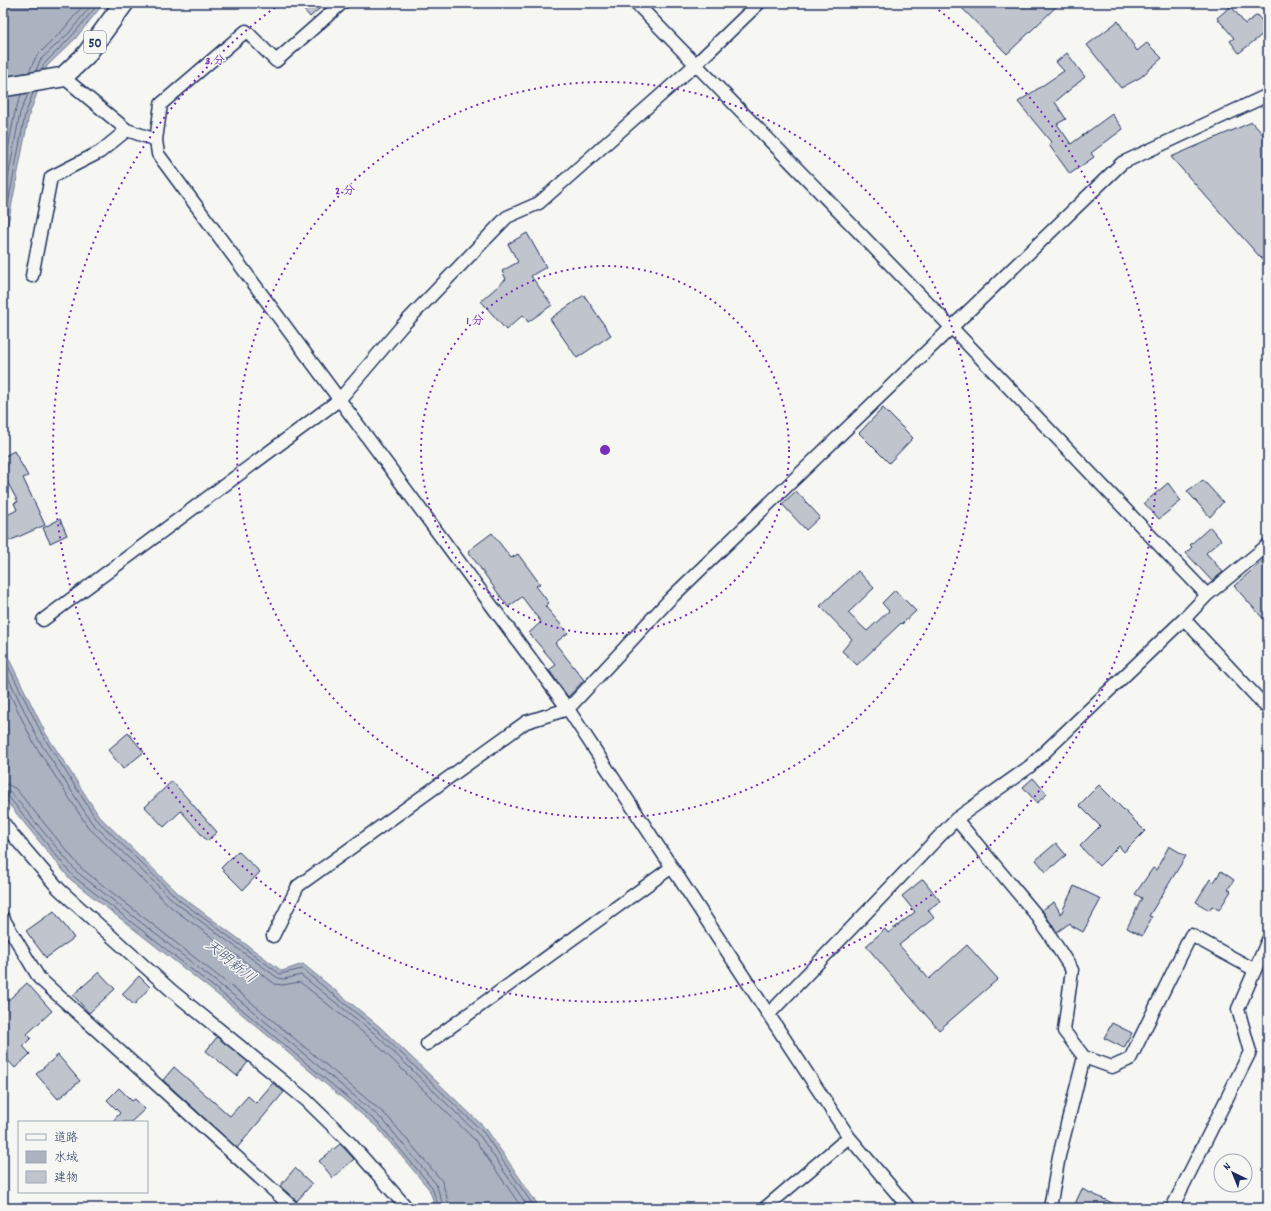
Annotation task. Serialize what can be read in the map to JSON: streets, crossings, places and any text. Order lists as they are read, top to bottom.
{
  "streets": {
    "main road": ["50"]
  },
  "water": ["天明新川"],
  "legend": ["道路", "水域", "建物"],
  "north": "top left",
  "rings": ["3 分", "2 分", "1 分"]
}
